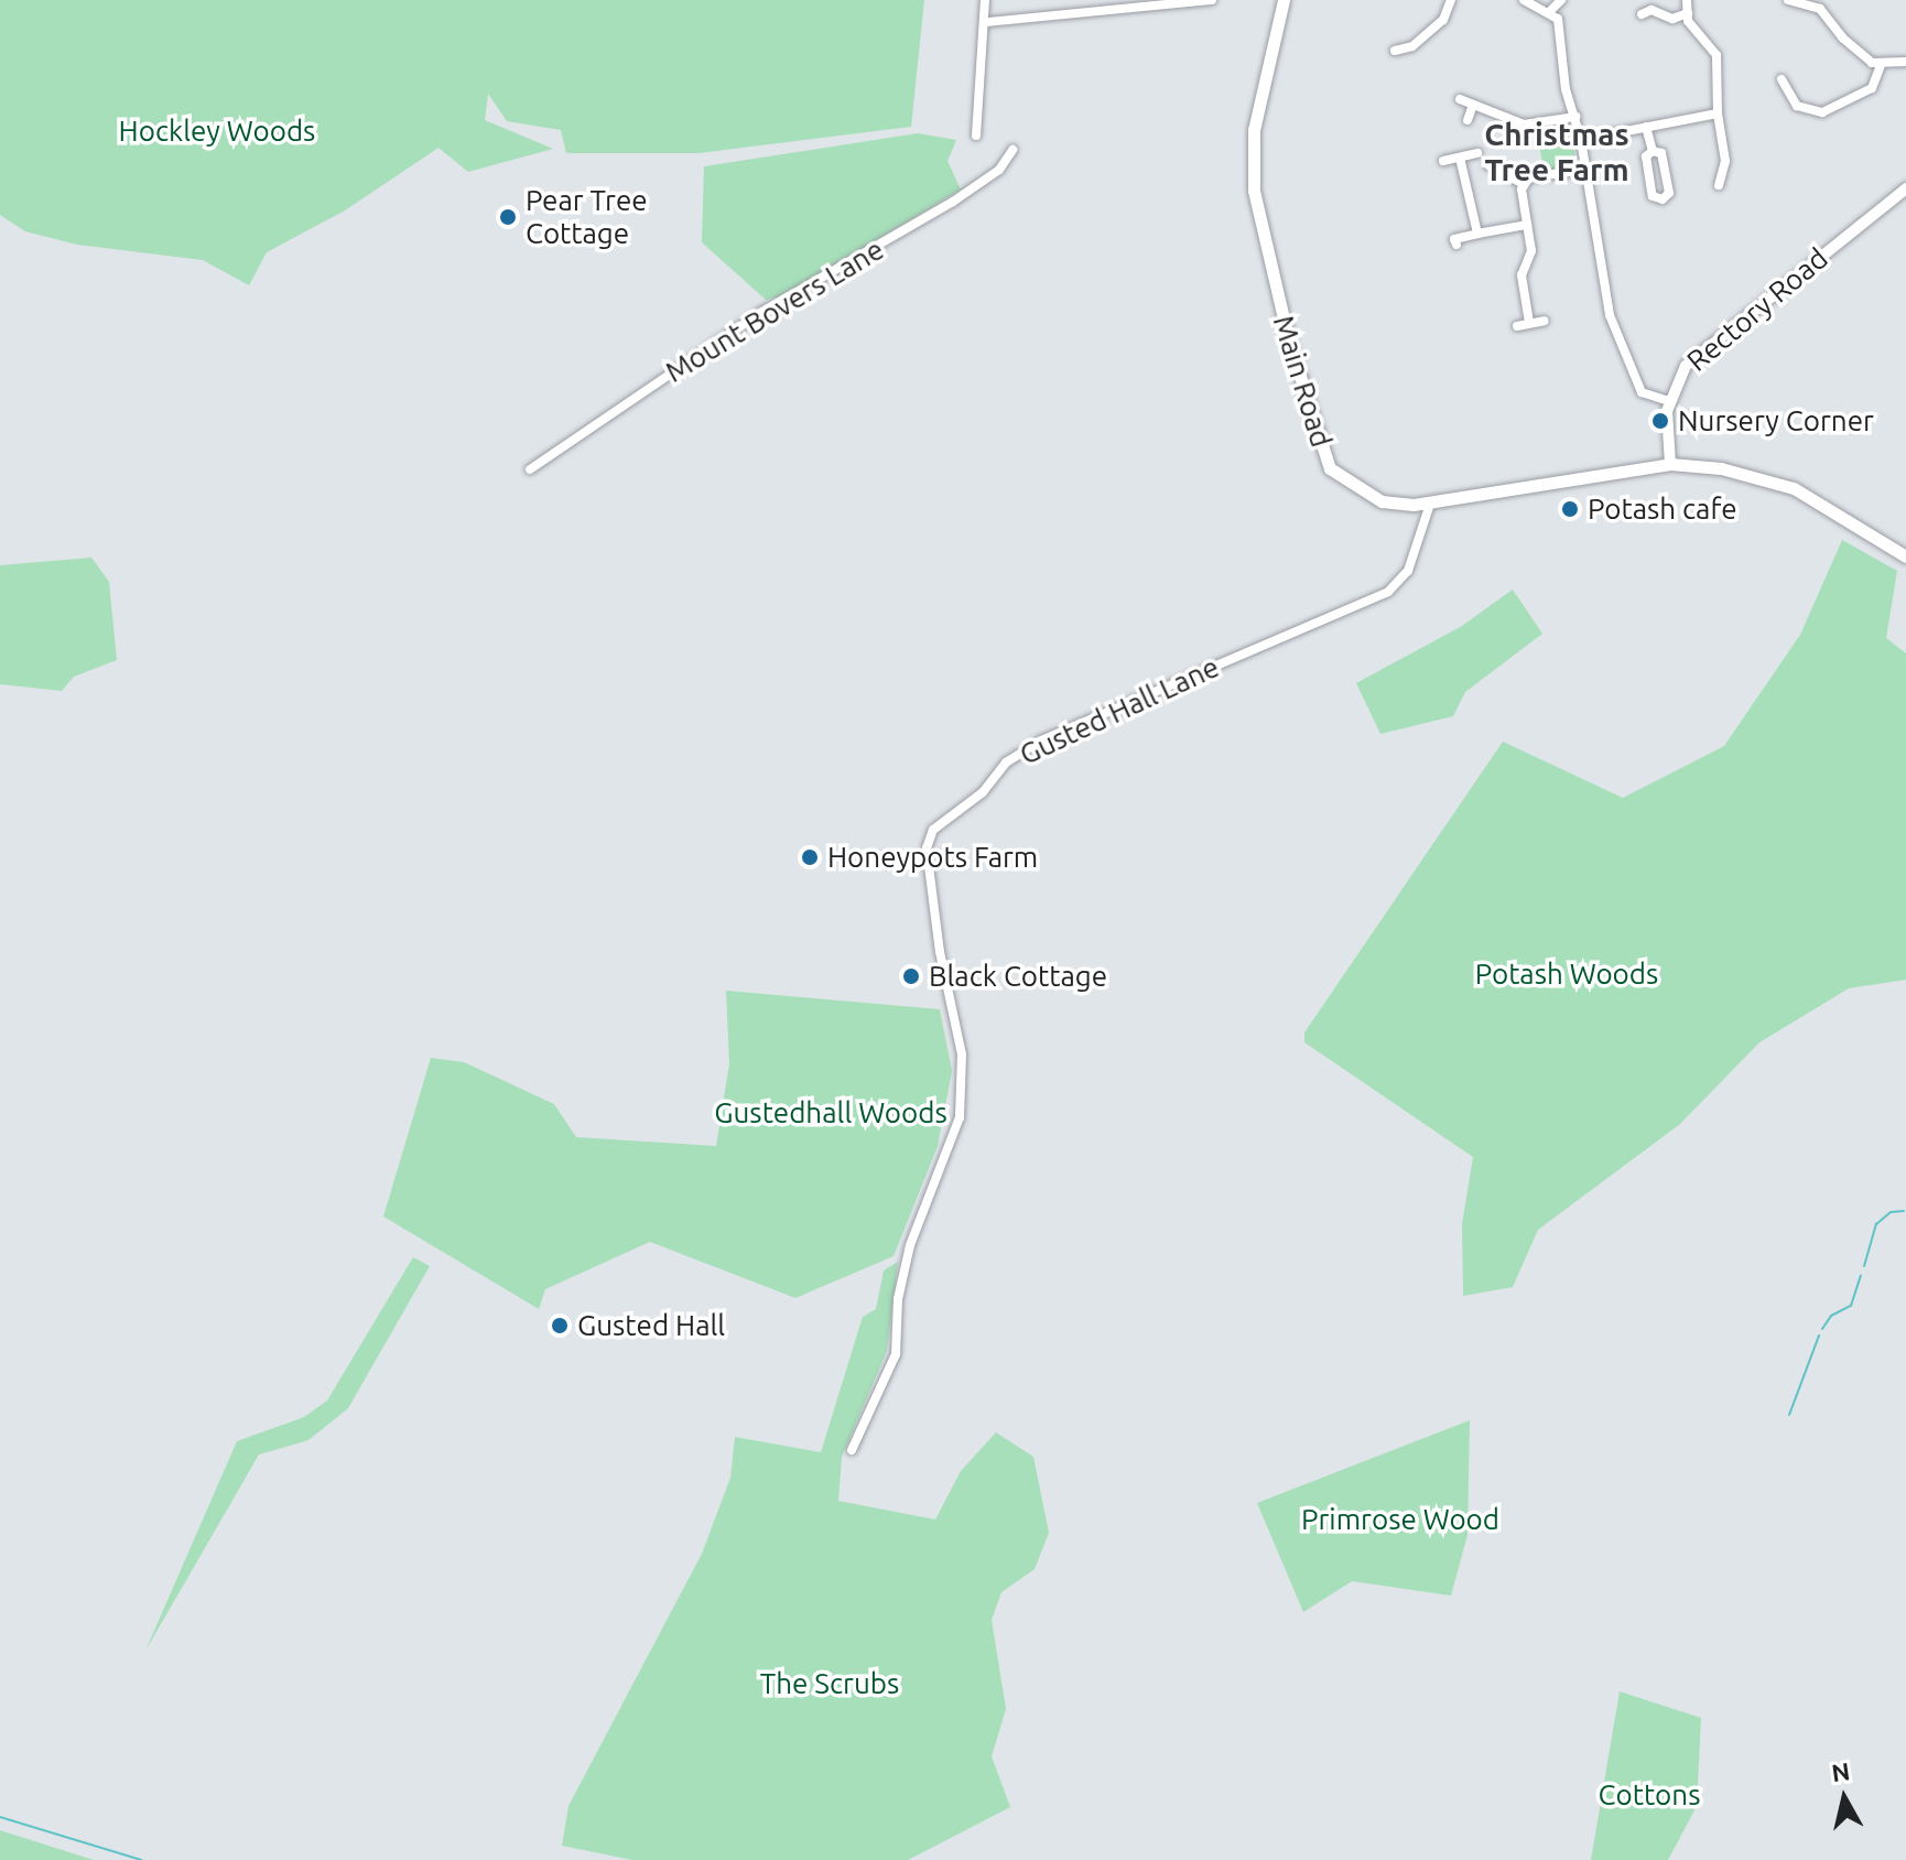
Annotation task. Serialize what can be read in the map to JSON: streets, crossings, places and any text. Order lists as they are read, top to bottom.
{
  "streets": {
    "main road": ["Main Road"],
    "street": ["Rectory Road", "Mount Bovers Lane", "Gusted Hall Lane"]
  },
  "crossings": [
    ["Rectory Road", "Main Road"],
    ["Main Road", "Gusted Hall Lane"]
  ],
  "districts": ["Christmas Tree Farm"],
  "parks": [
    "Hockley Woods",
    "Potash Woods",
    "Gustedhall Woods",
    "Primrose Wood",
    "The Scrubs",
    "Cottons"
  ],
  "places": [
    "Pear Tree Cottage",
    "Nursery Corner",
    "Potash cafe",
    "Honeypots Farm",
    "Black Cottage",
    "Gusted Hall"
  ],
  "north": "top"
}
